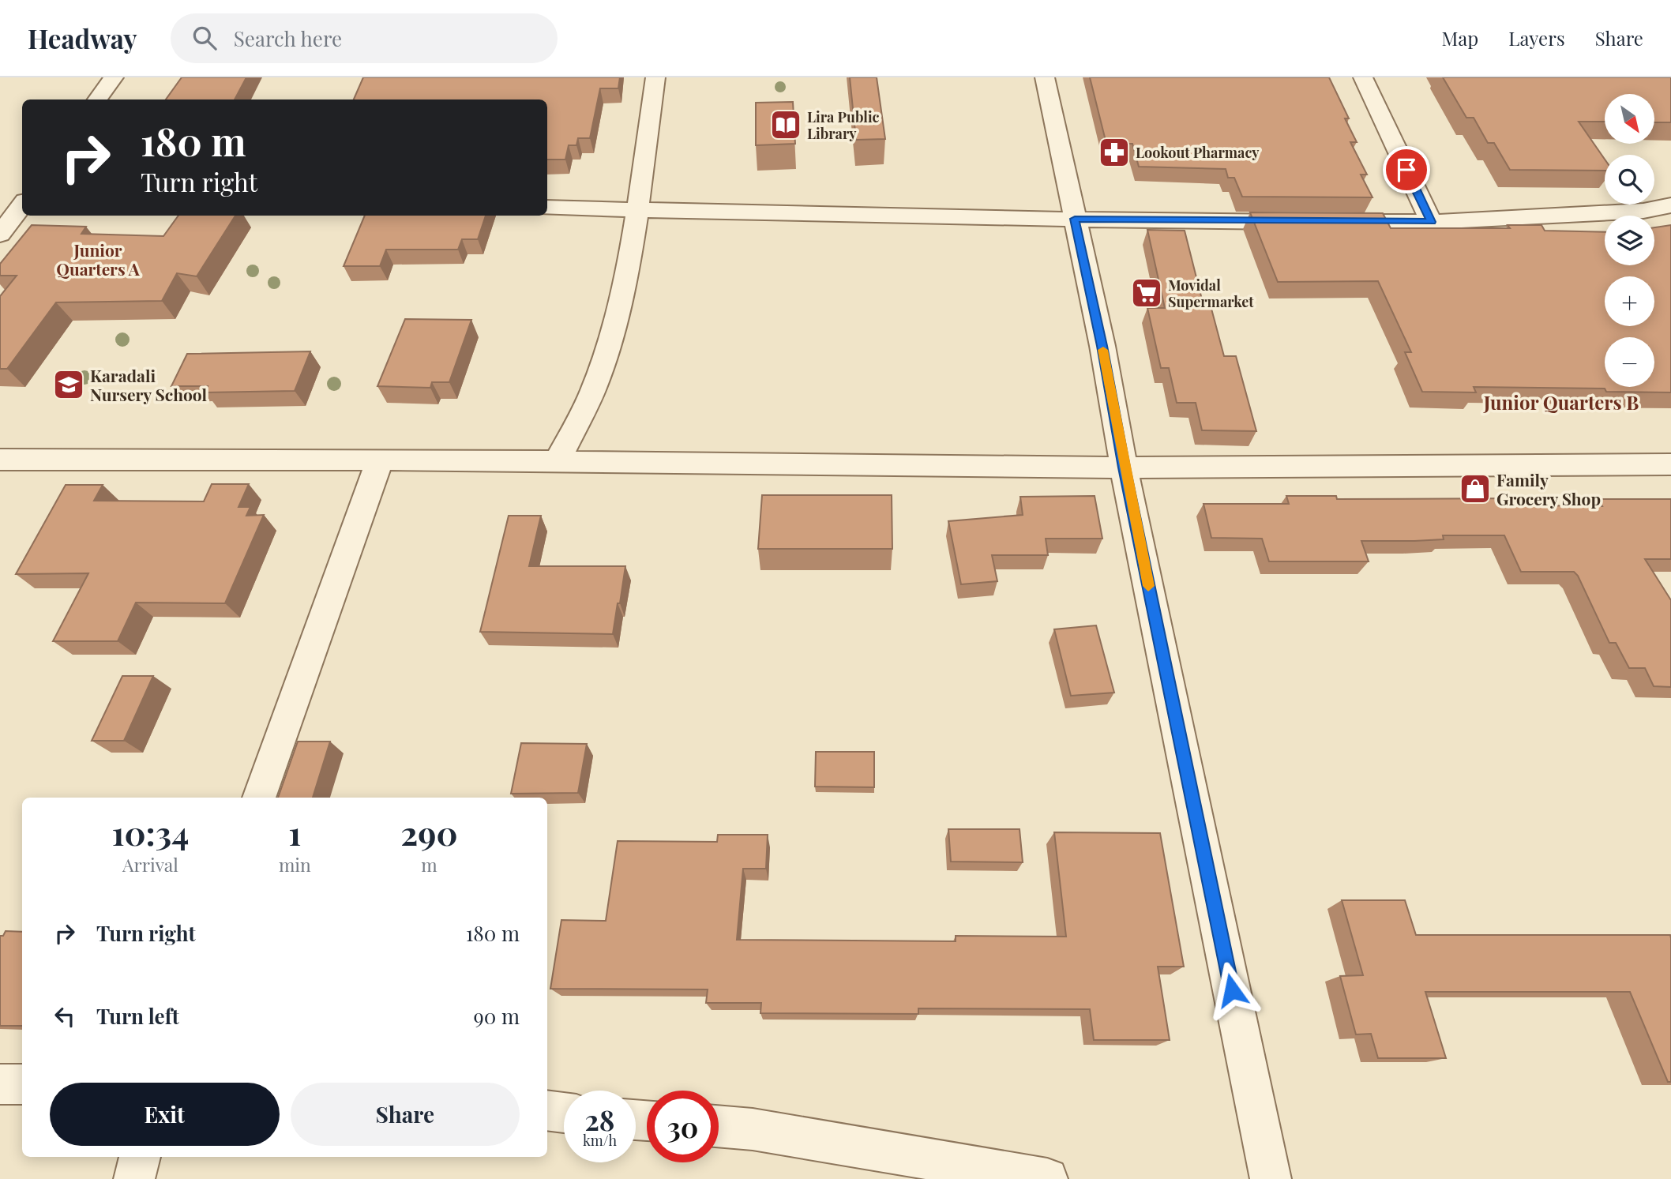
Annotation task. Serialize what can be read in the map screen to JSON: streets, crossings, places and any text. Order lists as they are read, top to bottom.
{
  "districts": ["Junior Quarters A", "Junior Quarters B"],
  "places": {
    "library": ["Lira Public Library"],
    "pharmacy": ["Lookout Pharmacy"],
    "supermarket": ["Movidal Supermarket"],
    "school or university": ["Karadali Nursery School"],
    "shop": ["Family Grocery Shop"]
  },
  "north": "bottom right",
  "page": {
    "header": "Headway",
    "search": "Search here",
    "nav": ["Map", "Layers", "Share"],
    "map_buttons": ["+", "−"],
    "turn": ["180 m", "Turn right"],
    "eta": [
      "10:34",
      "Arrival",
      "1",
      "min",
      "290",
      "m"
    ],
    "list": [
      {
        "name": "Turn right",
        "value": "180 m"
      },
      {
        "name": "Turn left",
        "value": "90 m"
      }
    ],
    "buttons": ["Exit", "Share"],
    "speed": "28 km/h",
    "limit": "30"
  }
}
